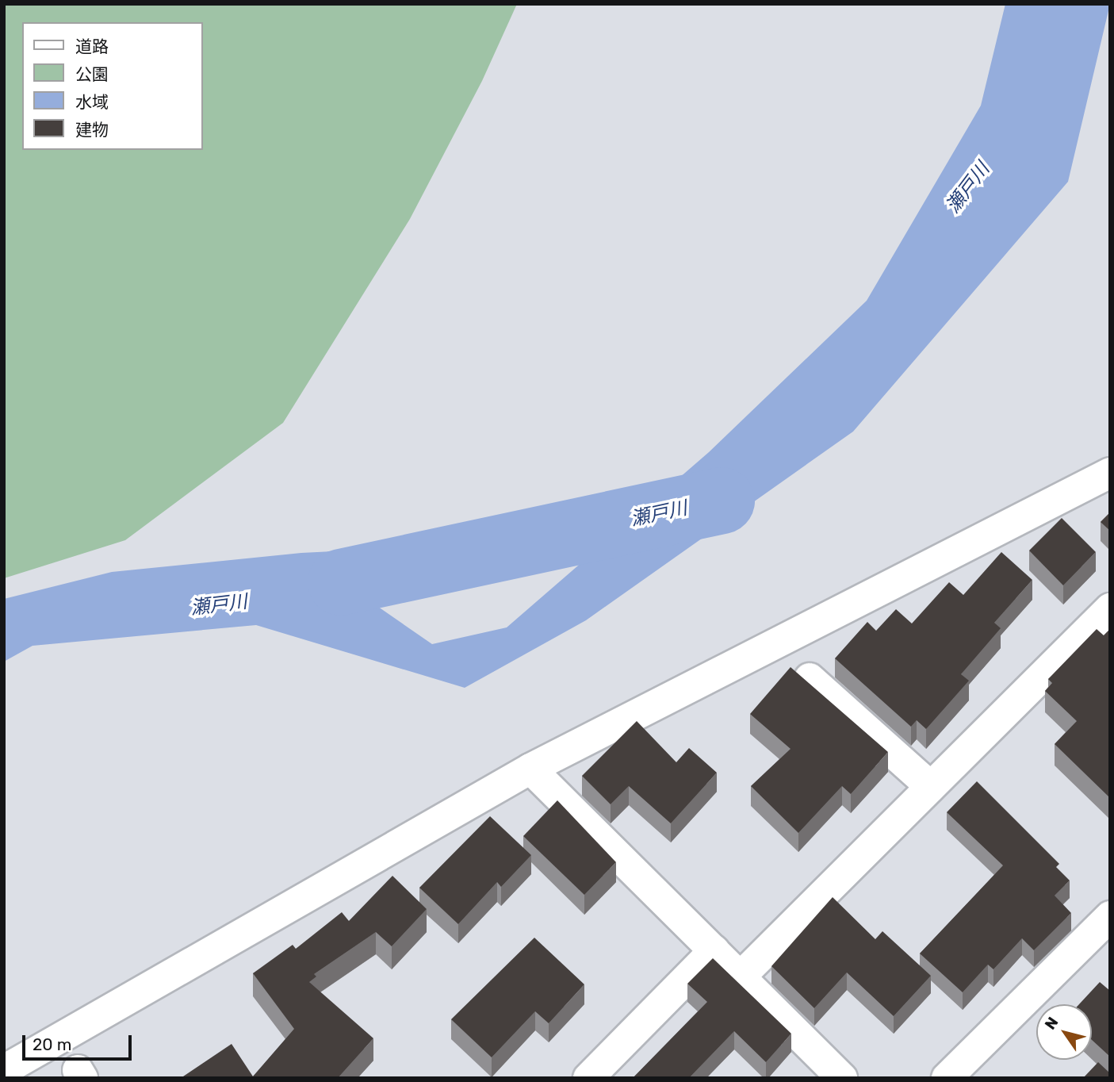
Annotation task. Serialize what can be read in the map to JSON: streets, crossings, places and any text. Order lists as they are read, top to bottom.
{
  "water": ["瀬戸川"],
  "legend": [
    "道路",
    "公園",
    "水域",
    "建物"
  ],
  "scale_bar": "20 m",
  "north": "top left"
}
